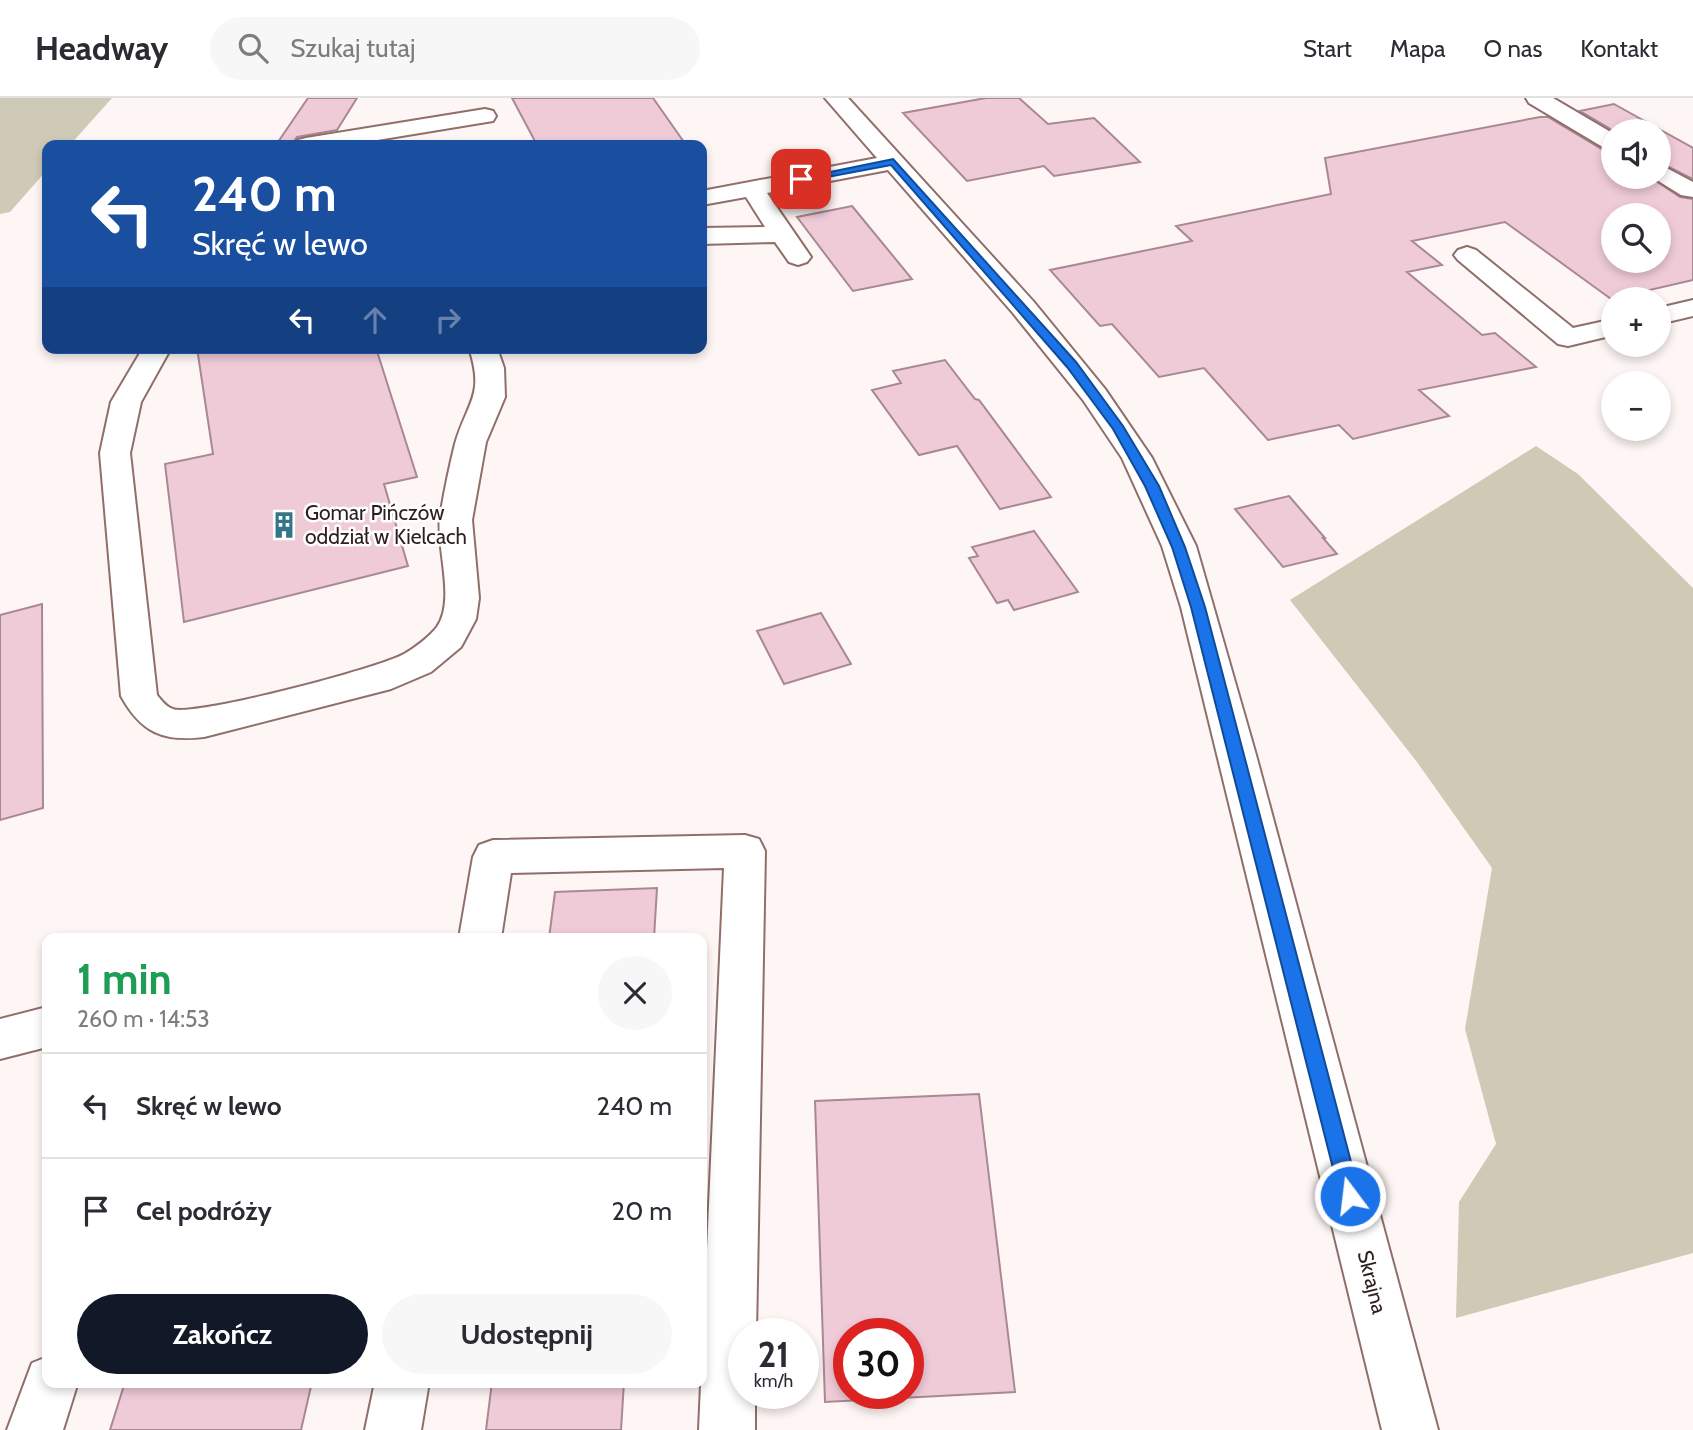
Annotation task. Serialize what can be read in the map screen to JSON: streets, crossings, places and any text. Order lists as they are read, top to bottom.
{
  "streets": {
    "street": ["Skrajna"]
  },
  "places": {
    "building": ["Gomar Pińczów oddział w Kielcach"]
  },
  "page": {
    "header": "Headway",
    "search": "Szukaj tutaj",
    "nav": [
      "Start",
      "Mapa",
      "O nas",
      "Kontakt"
    ],
    "map_buttons": ["+", "−"],
    "turn": ["240 m", "Skręć w lewo"],
    "heading": ["1 min", "260 m · 14:53"],
    "list": [
      {
        "name": "Skręć w lewo",
        "value": "240 m"
      },
      {
        "name": "Cel podróży",
        "value": "20 m"
      }
    ],
    "buttons": ["Zakończ", "Udostępnij"],
    "speed": "21 km/h",
    "limit": "30"
  }
}
